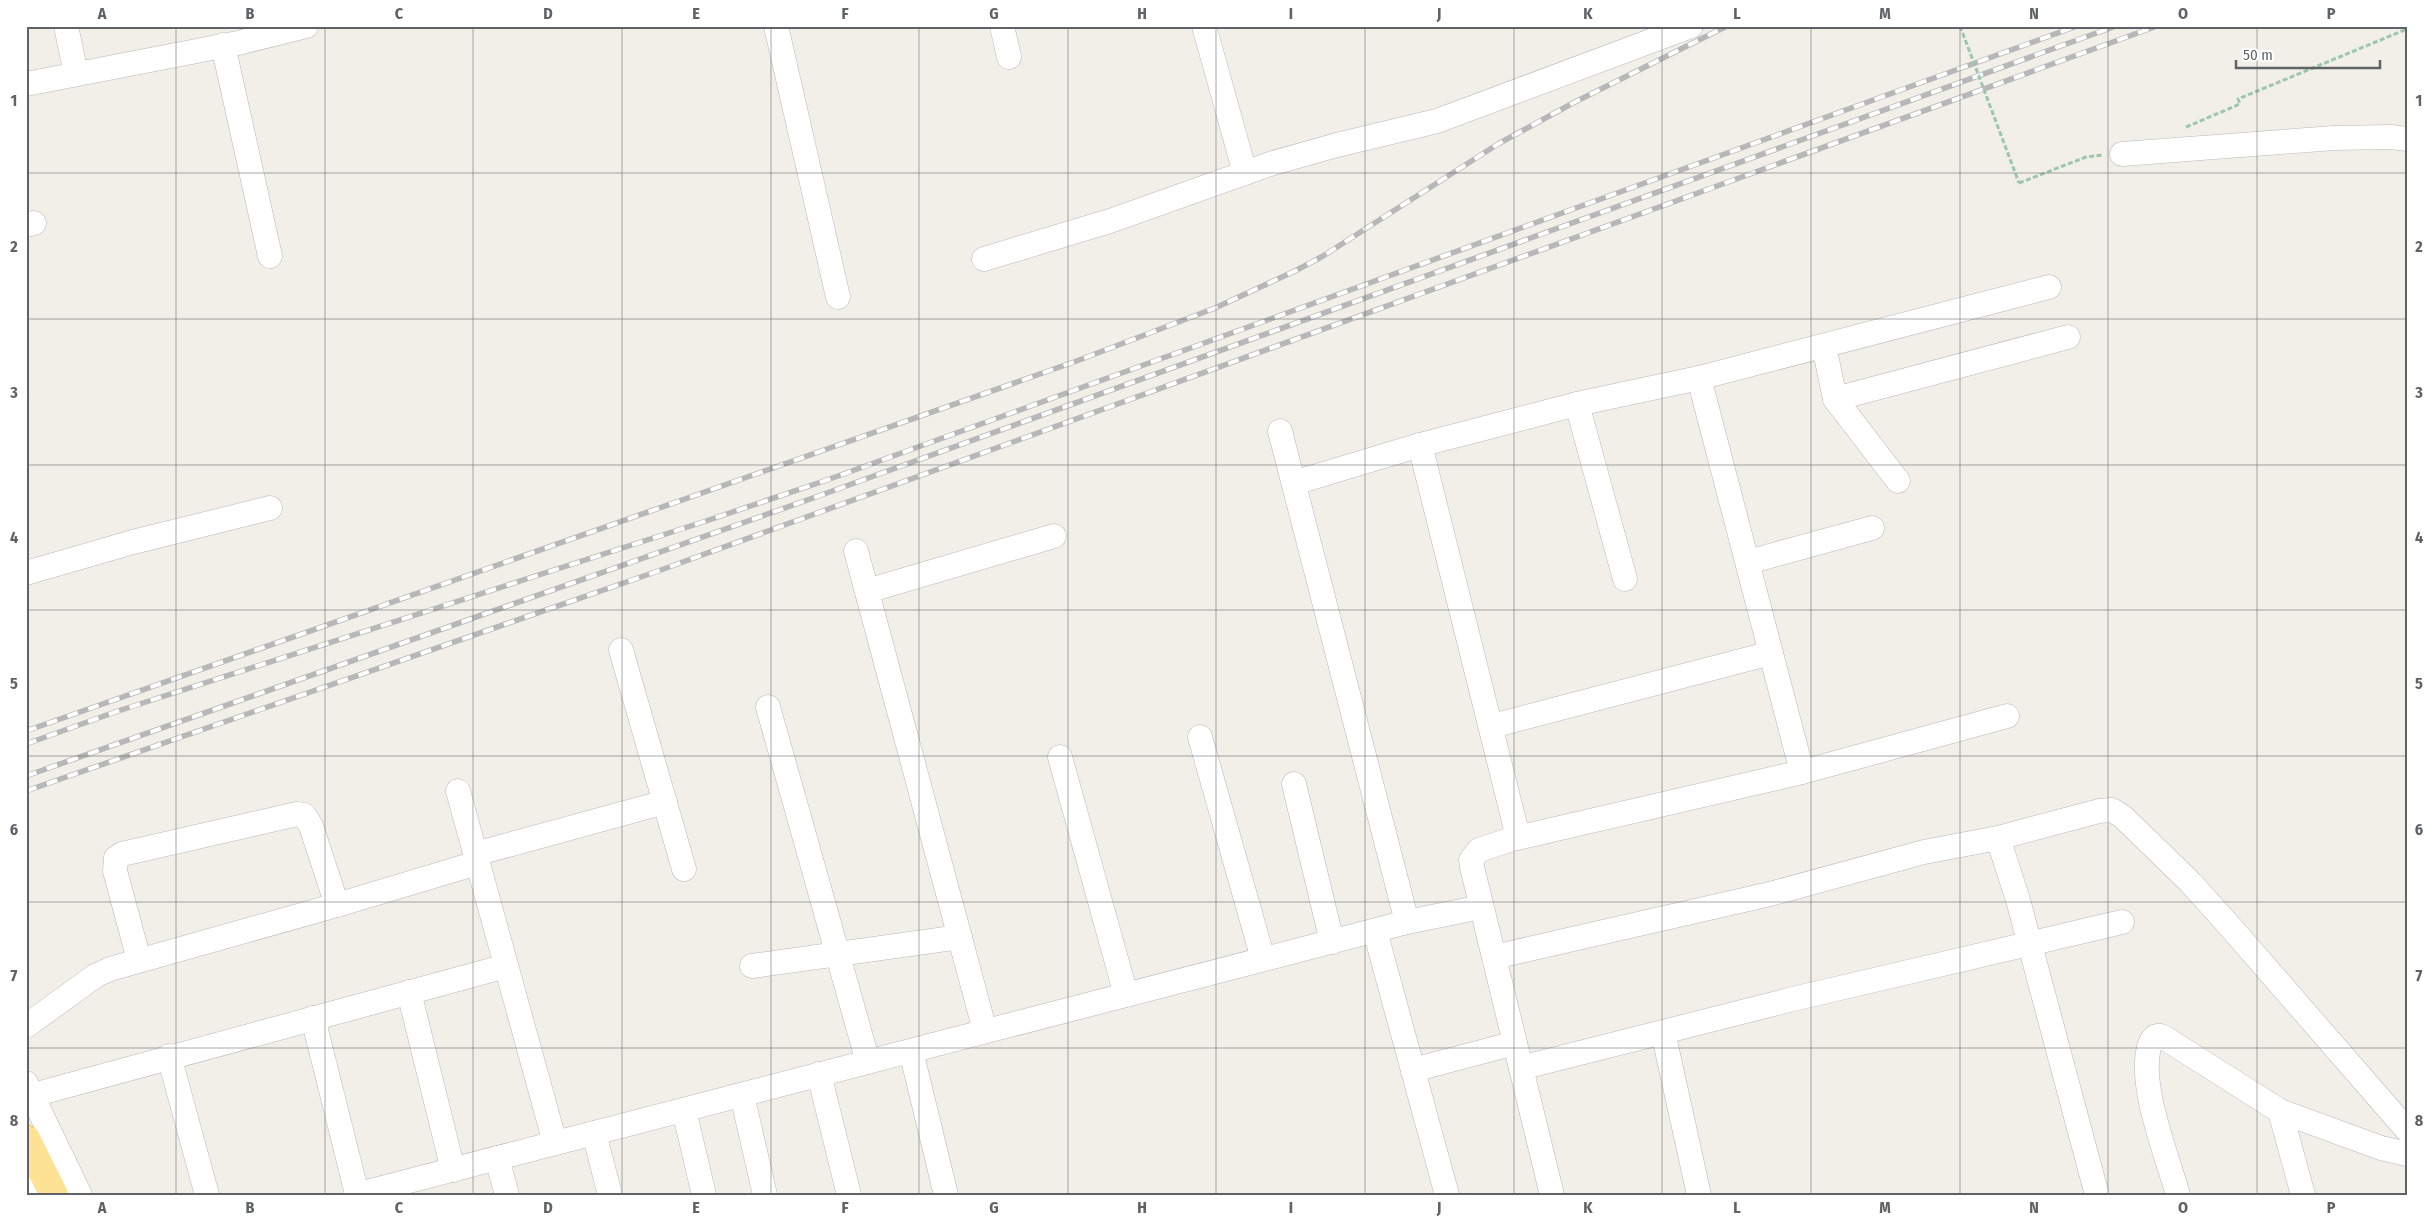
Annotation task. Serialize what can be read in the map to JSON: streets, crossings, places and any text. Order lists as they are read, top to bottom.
{
  "scale_bar": "50 m",
  "grid": {
    "columns": [
      "A",
      "B",
      "C",
      "D",
      "E",
      "F",
      "G",
      "H",
      "I",
      "J",
      "K",
      "L",
      "M",
      "N",
      "O",
      "P"
    ],
    "rows": [
      "1",
      "2",
      "3",
      "4",
      "5",
      "6",
      "7",
      "8"
    ]
  }
}
